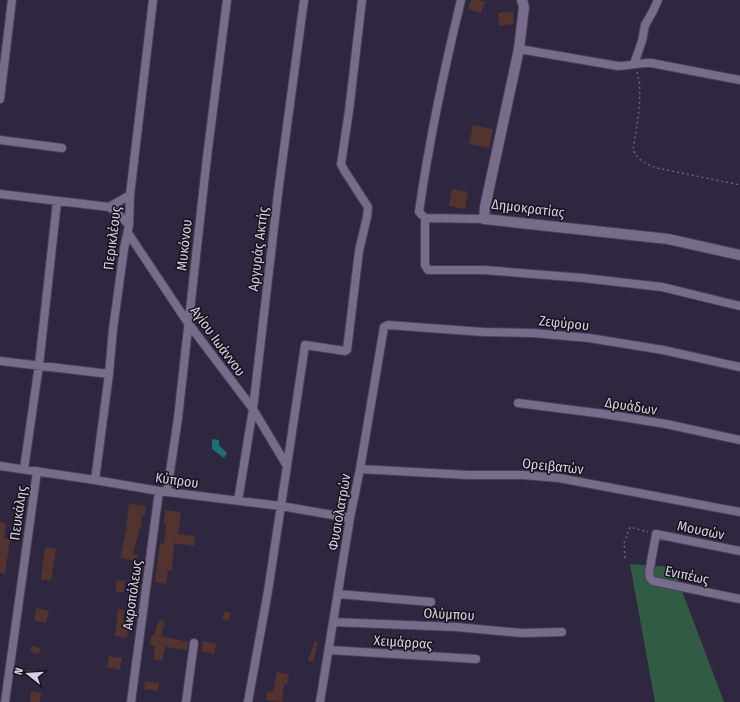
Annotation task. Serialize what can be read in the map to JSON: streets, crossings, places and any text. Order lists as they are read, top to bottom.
{
  "streets": {
    "street": [
      "Δημοκρατίας",
      "Περικλέους",
      "Μυκόνου",
      "Αργυράς Ακτής",
      "Ζεφύρου",
      "Αγίου Ιωάννου",
      "Δρυάδων",
      "Ορειβατών",
      "Κύπρου",
      "Φυσιολατρών",
      "Πευκάλης",
      "Μουσών",
      "Ενιπέως",
      "Ακροπόλεως",
      "Ολύμπου",
      "Χειμάρρας"
    ]
  },
  "crossings": [
    ["Περικλέους", "Αγίου Ιωάννου"],
    ["Περικλέους", "Κύπρου"],
    ["Μυκόνου", "Αγίου Ιωάννου"],
    ["Μυκόνου", "Κύπρου"],
    ["Μυκόνου", "Ακροπόλεως"],
    ["Αργυράς Ακτής", "Αγίου Ιωάννου"],
    ["Αργυράς Ακτής", "Κύπρου"],
    ["Ζεφύρου", "Φυσιολατρών"],
    ["Ορειβατών", "Φυσιολατρών"],
    ["Κύπρου", "Φυσιολατρών"],
    ["Κύπρου", "Πευκάλης"],
    ["Κύπρου", "Ακροπόλεως"],
    ["Φυσιολατρών", "Ολύμπου"],
    ["Φυσιολατρών", "Χειμάρρας"],
    ["Μουσών", "Ενιπέως"]
  ],
  "north": "left"
}
